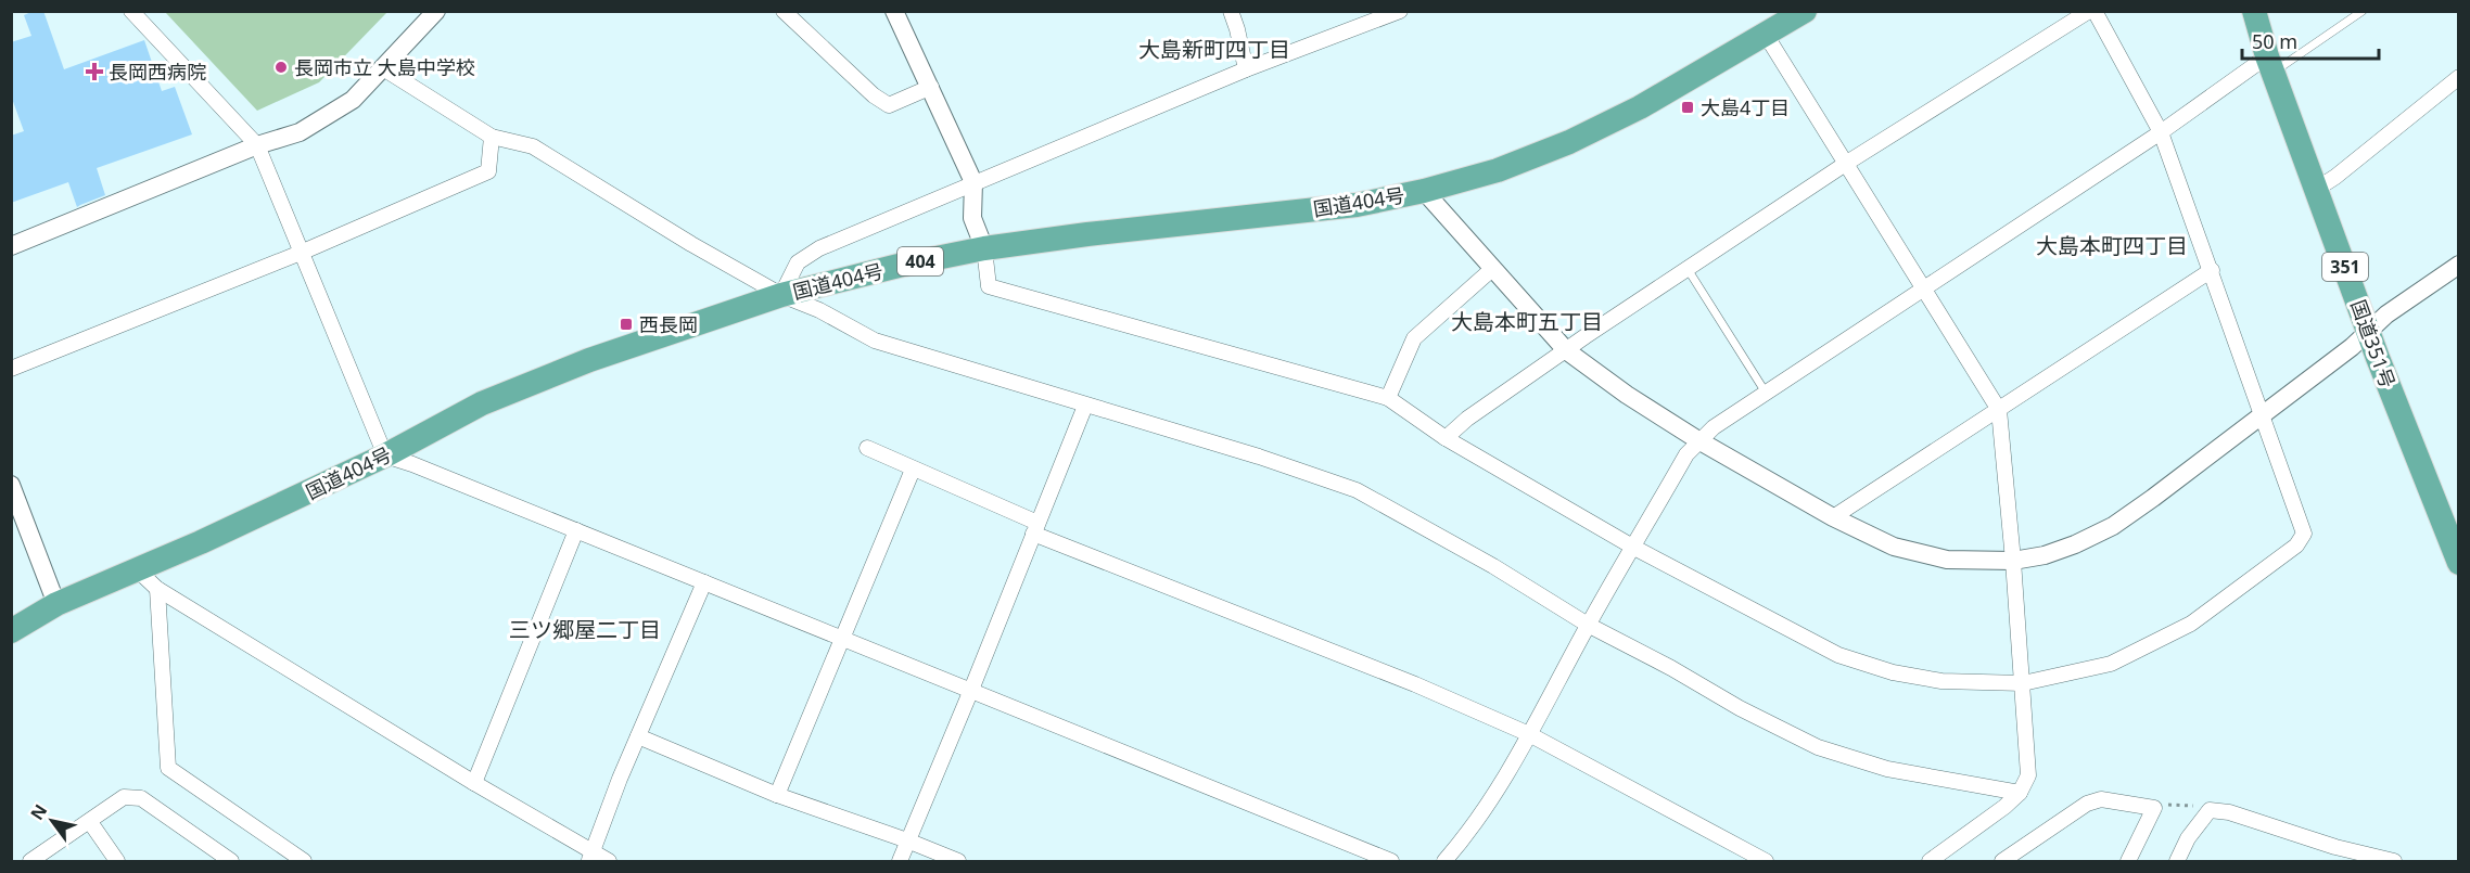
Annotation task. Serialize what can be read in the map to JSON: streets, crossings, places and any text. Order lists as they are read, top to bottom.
{
  "streets": {
    "highway": [
      "国道404号",
      "404",
      "351",
      "国道351号"
    ]
  },
  "districts": [
    "大島新町四丁目",
    "大島本町四丁目",
    "大島本町五丁目",
    "三ツ郷屋二丁目"
  ],
  "places": {
    "other": ["長岡市立 大島中学校"],
    "health": ["長岡西病院"],
    "transit": ["大島4丁目", "西長岡"]
  },
  "scale_bar": "50 m",
  "north": "top left"
}
